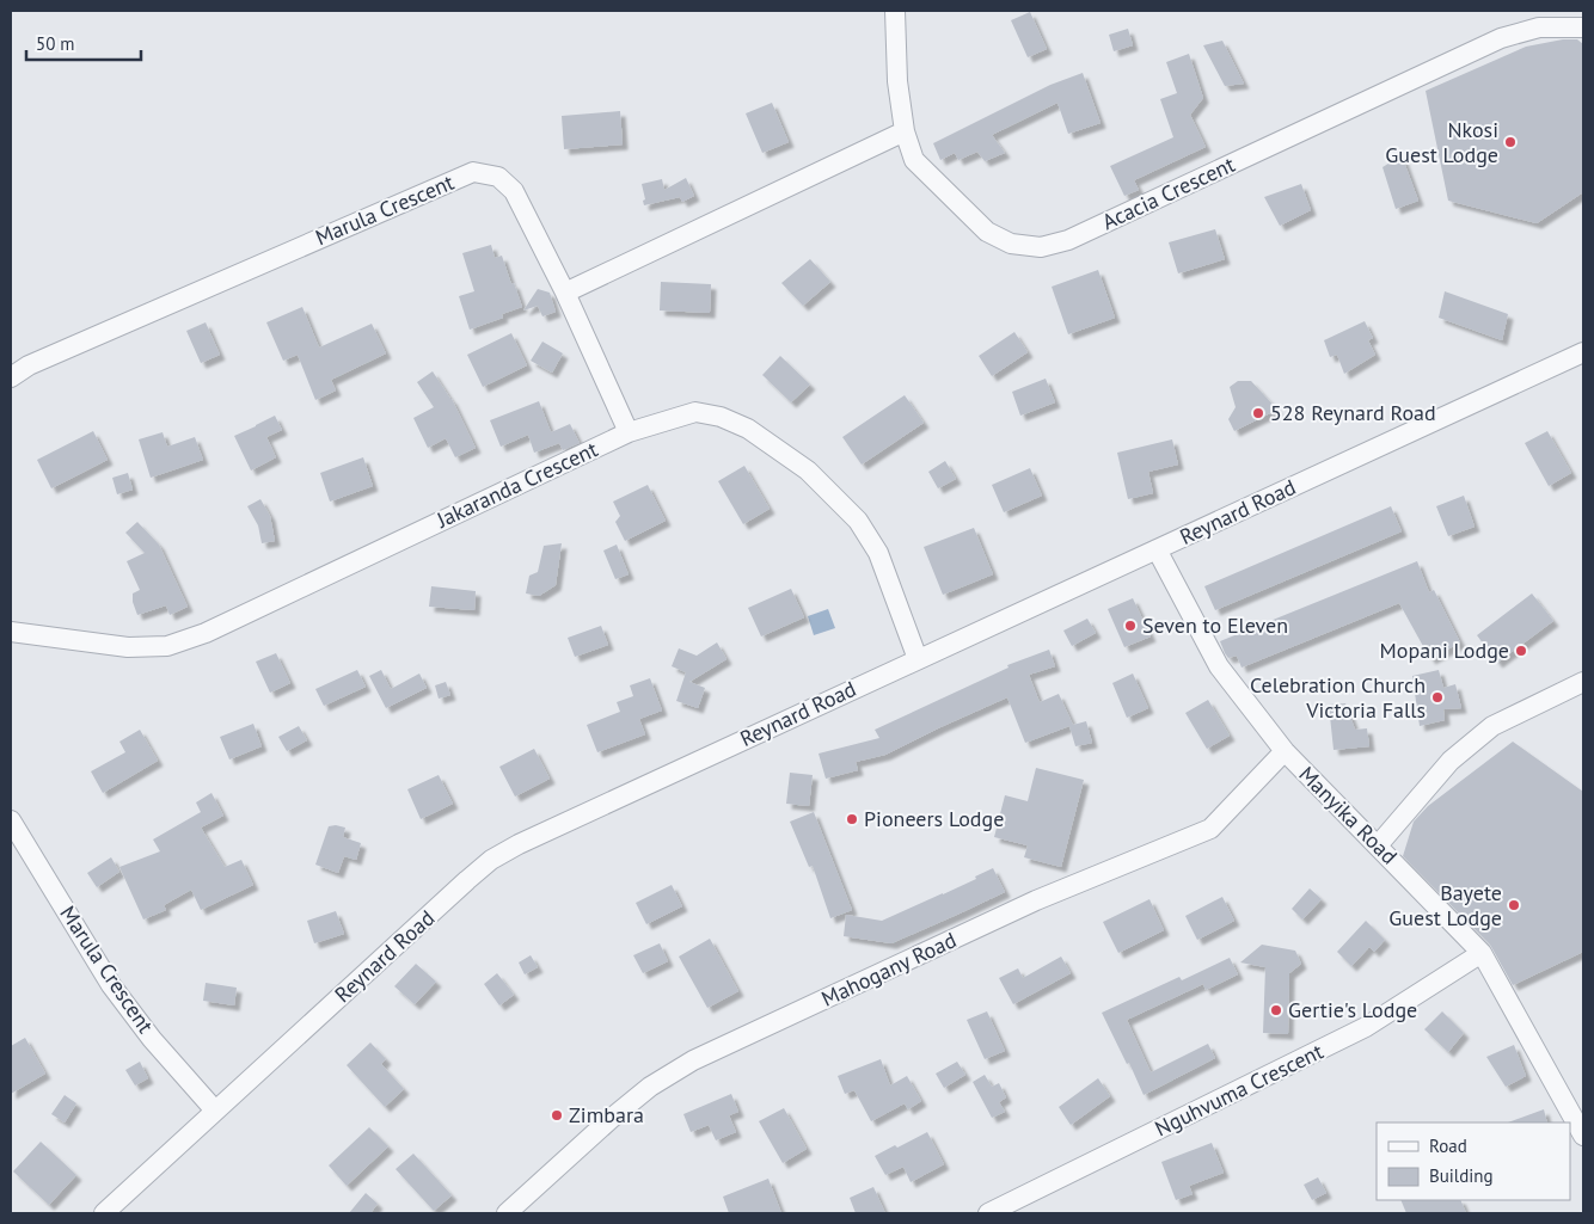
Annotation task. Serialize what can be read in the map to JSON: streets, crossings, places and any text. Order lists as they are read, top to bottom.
{
  "streets": {
    "street": [
      "Acacia Crescent",
      "Marula Crescent",
      "Jakaranda Crescent",
      "Reynard Road",
      "Manyika Road",
      "Mahogany Road",
      "Nguhvuma Crescent"
    ]
  },
  "crossings": [
    ["Marula Crescent", "Jakaranda Crescent"],
    ["Marula Crescent", "Reynard Road"],
    ["Jakaranda Crescent", "Reynard Road"],
    ["Reynard Road", "Manyika Road"],
    ["Manyika Road", "Mahogany Road"],
    ["Manyika Road", "Nguhvuma Crescent"]
  ],
  "places": [
    "Nkosi Guest Lodge",
    "528 Reynard Road",
    "Seven to Eleven",
    "Mopani Lodge",
    "Celebration Church Victoria Falls",
    "Pioneers Lodge",
    "Bayete Guest Lodge",
    "Gertie's Lodge",
    "Zimbara"
  ],
  "legend": ["Road", "Building"],
  "scale_bar": "50 m"
}
